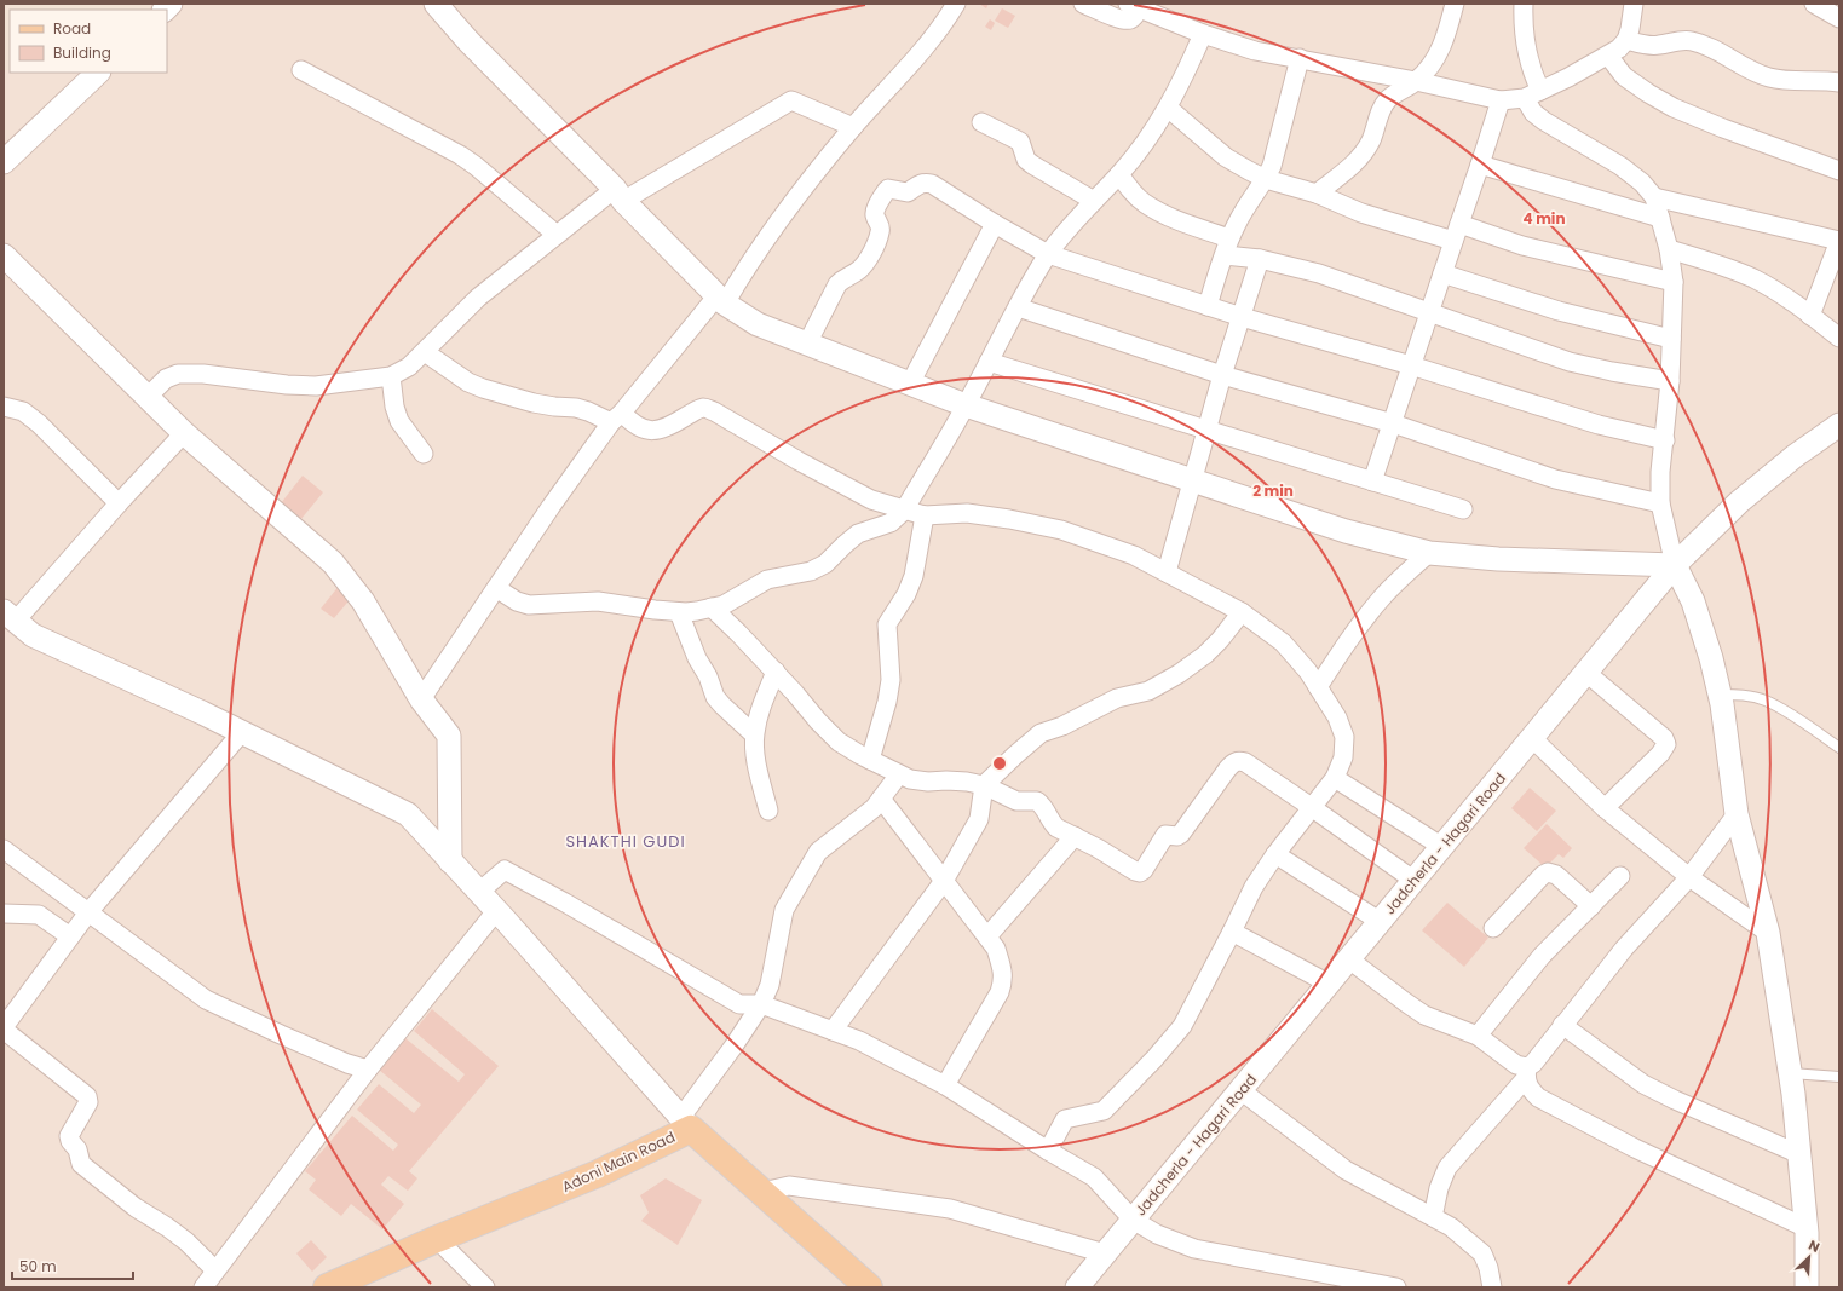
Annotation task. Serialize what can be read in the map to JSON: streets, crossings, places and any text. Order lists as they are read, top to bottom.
{
  "streets": {
    "main road": ["Adoni Main Road"],
    "street": ["Jadcherla - Hagari Road"]
  },
  "districts": ["SHAKTHI GUDI"],
  "legend": ["Road", "Building"],
  "scale_bar": "50 m",
  "north": "top right",
  "rings": ["4 min", "2 min"]
}
